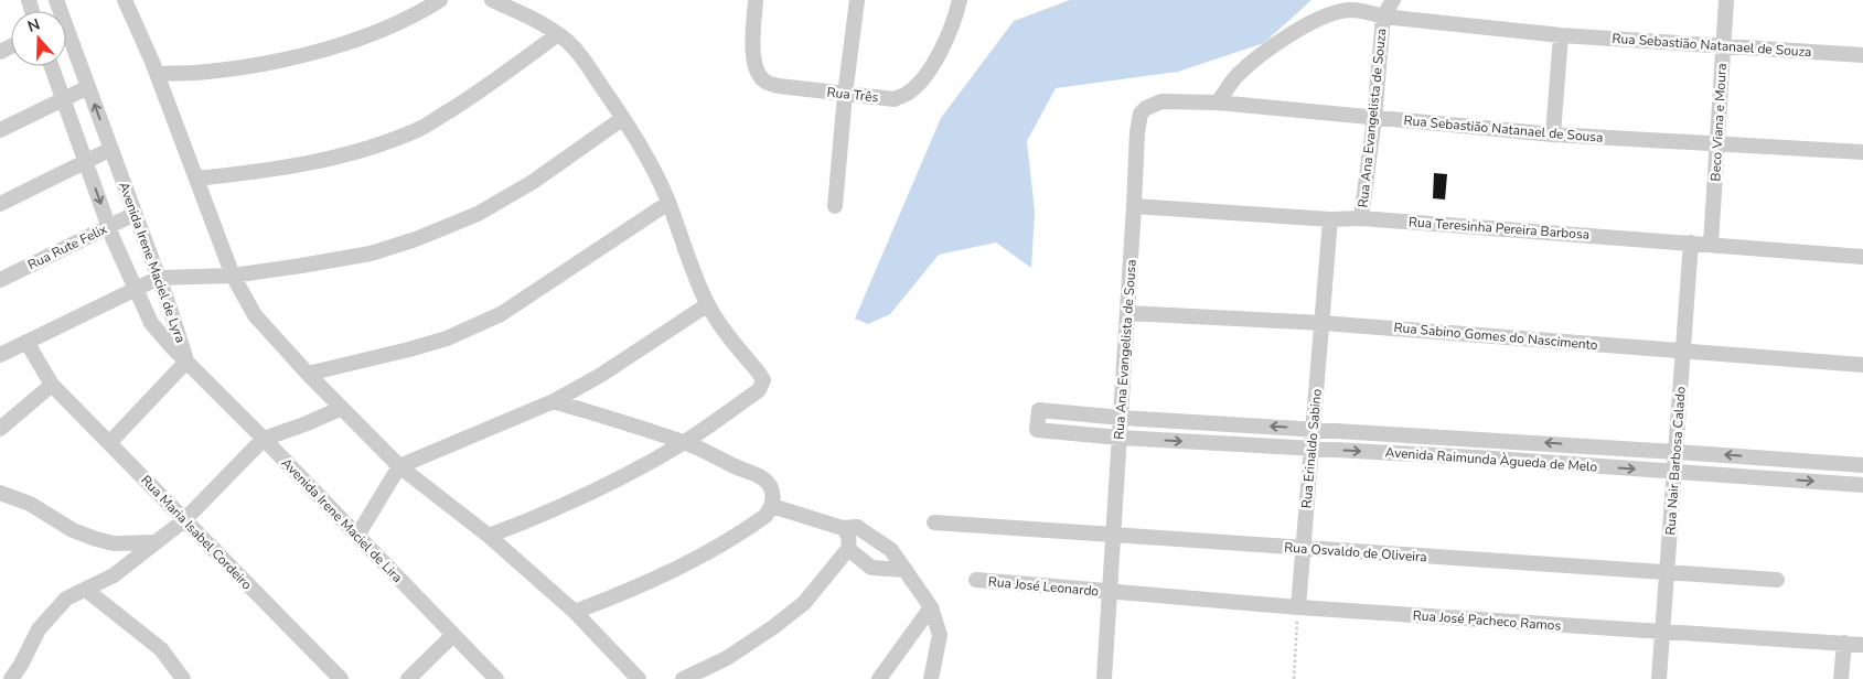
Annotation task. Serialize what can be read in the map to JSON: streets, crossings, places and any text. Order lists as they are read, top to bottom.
{
  "streets": {
    "street": [
      "Rua Sebastião Natanael de Souza",
      "Rua Três",
      "Rua Ana Evangelista de Souza",
      "Beco Viana e Moura",
      "Rua Sebastião Natanael de Sousa",
      "Rua Teresinha Pereira Barbosa",
      "Rua Rute Felix",
      "Avenida Irene Maciel de Lyra",
      "Rua Sabino Gomes do Nascimento",
      "Rua Ana Evangelista de Sousa",
      "Rua Erinaldo Sabino",
      "Avenida Raimunda Àgueda de Melo",
      "Rua Nair Barbosa Calado",
      "Avenida Irene Maciel de Lira",
      "Rua Maria Isabel Cordeiro",
      "Rua Osvaldo de Oliveira",
      "Rua José Leonardo",
      "Rua José Pacheco Ramos"
    ]
  },
  "crossings": [
    ["Rua Sebastião Natanael de Souza", "Rua Ana Evangelista de Souza"],
    ["Rua Sebastião Natanael de Souza", "Beco Viana e Moura"],
    ["Rua Ana Evangelista de Souza", "Rua Sebastião Natanael de Sousa"],
    ["Rua Ana Evangelista de Souza", "Rua Teresinha Pereira Barbosa"],
    ["Beco Viana e Moura", "Rua Sebastião Natanael de Sousa"],
    ["Beco Viana e Moura", "Rua Teresinha Pereira Barbosa"],
    ["Rua Sebastião Natanael de Sousa", "Rua Ana Evangelista de Sousa"],
    ["Rua Teresinha Pereira Barbosa", "Rua Ana Evangelista de Sousa"],
    ["Rua Teresinha Pereira Barbosa", "Rua Erinaldo Sabino"],
    ["Rua Teresinha Pereira Barbosa", "Rua Nair Barbosa Calado"],
    ["Rua Rute Felix", "Avenida Irene Maciel de Lyra"],
    ["Avenida Irene Maciel de Lyra", "Avenida Irene Maciel de Lira"],
    ["Rua Sabino Gomes do Nascimento", "Rua Ana Evangelista de Sousa"],
    ["Rua Sabino Gomes do Nascimento", "Rua Erinaldo Sabino"],
    ["Rua Sabino Gomes do Nascimento", "Rua Nair Barbosa Calado"],
    ["Rua Ana Evangelista de Sousa", "Avenida Raimunda Àgueda de Melo"],
    ["Rua Ana Evangelista de Sousa", "Rua Osvaldo de Oliveira"],
    ["Rua Ana Evangelista de Sousa", "Rua José Leonardo"],
    ["Rua Ana Evangelista de Sousa", "Rua José Pacheco Ramos"],
    ["Rua Erinaldo Sabino", "Avenida Raimunda Àgueda de Melo"],
    ["Rua Erinaldo Sabino", "Rua Osvaldo de Oliveira"],
    ["Rua Erinaldo Sabino", "Rua José Pacheco Ramos"],
    ["Avenida Raimunda Àgueda de Melo", "Rua Nair Barbosa Calado"],
    ["Rua Nair Barbosa Calado", "Rua Osvaldo de Oliveira"],
    ["Rua Nair Barbosa Calado", "Rua José Pacheco Ramos"],
    ["Rua José Leonardo", "Rua José Pacheco Ramos"]
  ],
  "north": "top"
}
